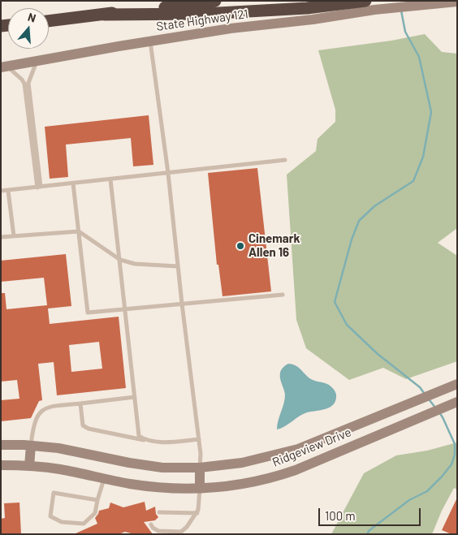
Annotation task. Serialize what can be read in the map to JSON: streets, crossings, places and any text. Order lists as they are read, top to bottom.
{
  "streets": {
    "main road": ["State Highway 121", "Ridgeview Drive"]
  },
  "places": ["Cinemark Allen 16"],
  "scale_bar": "100 m",
  "north": "top"
}
